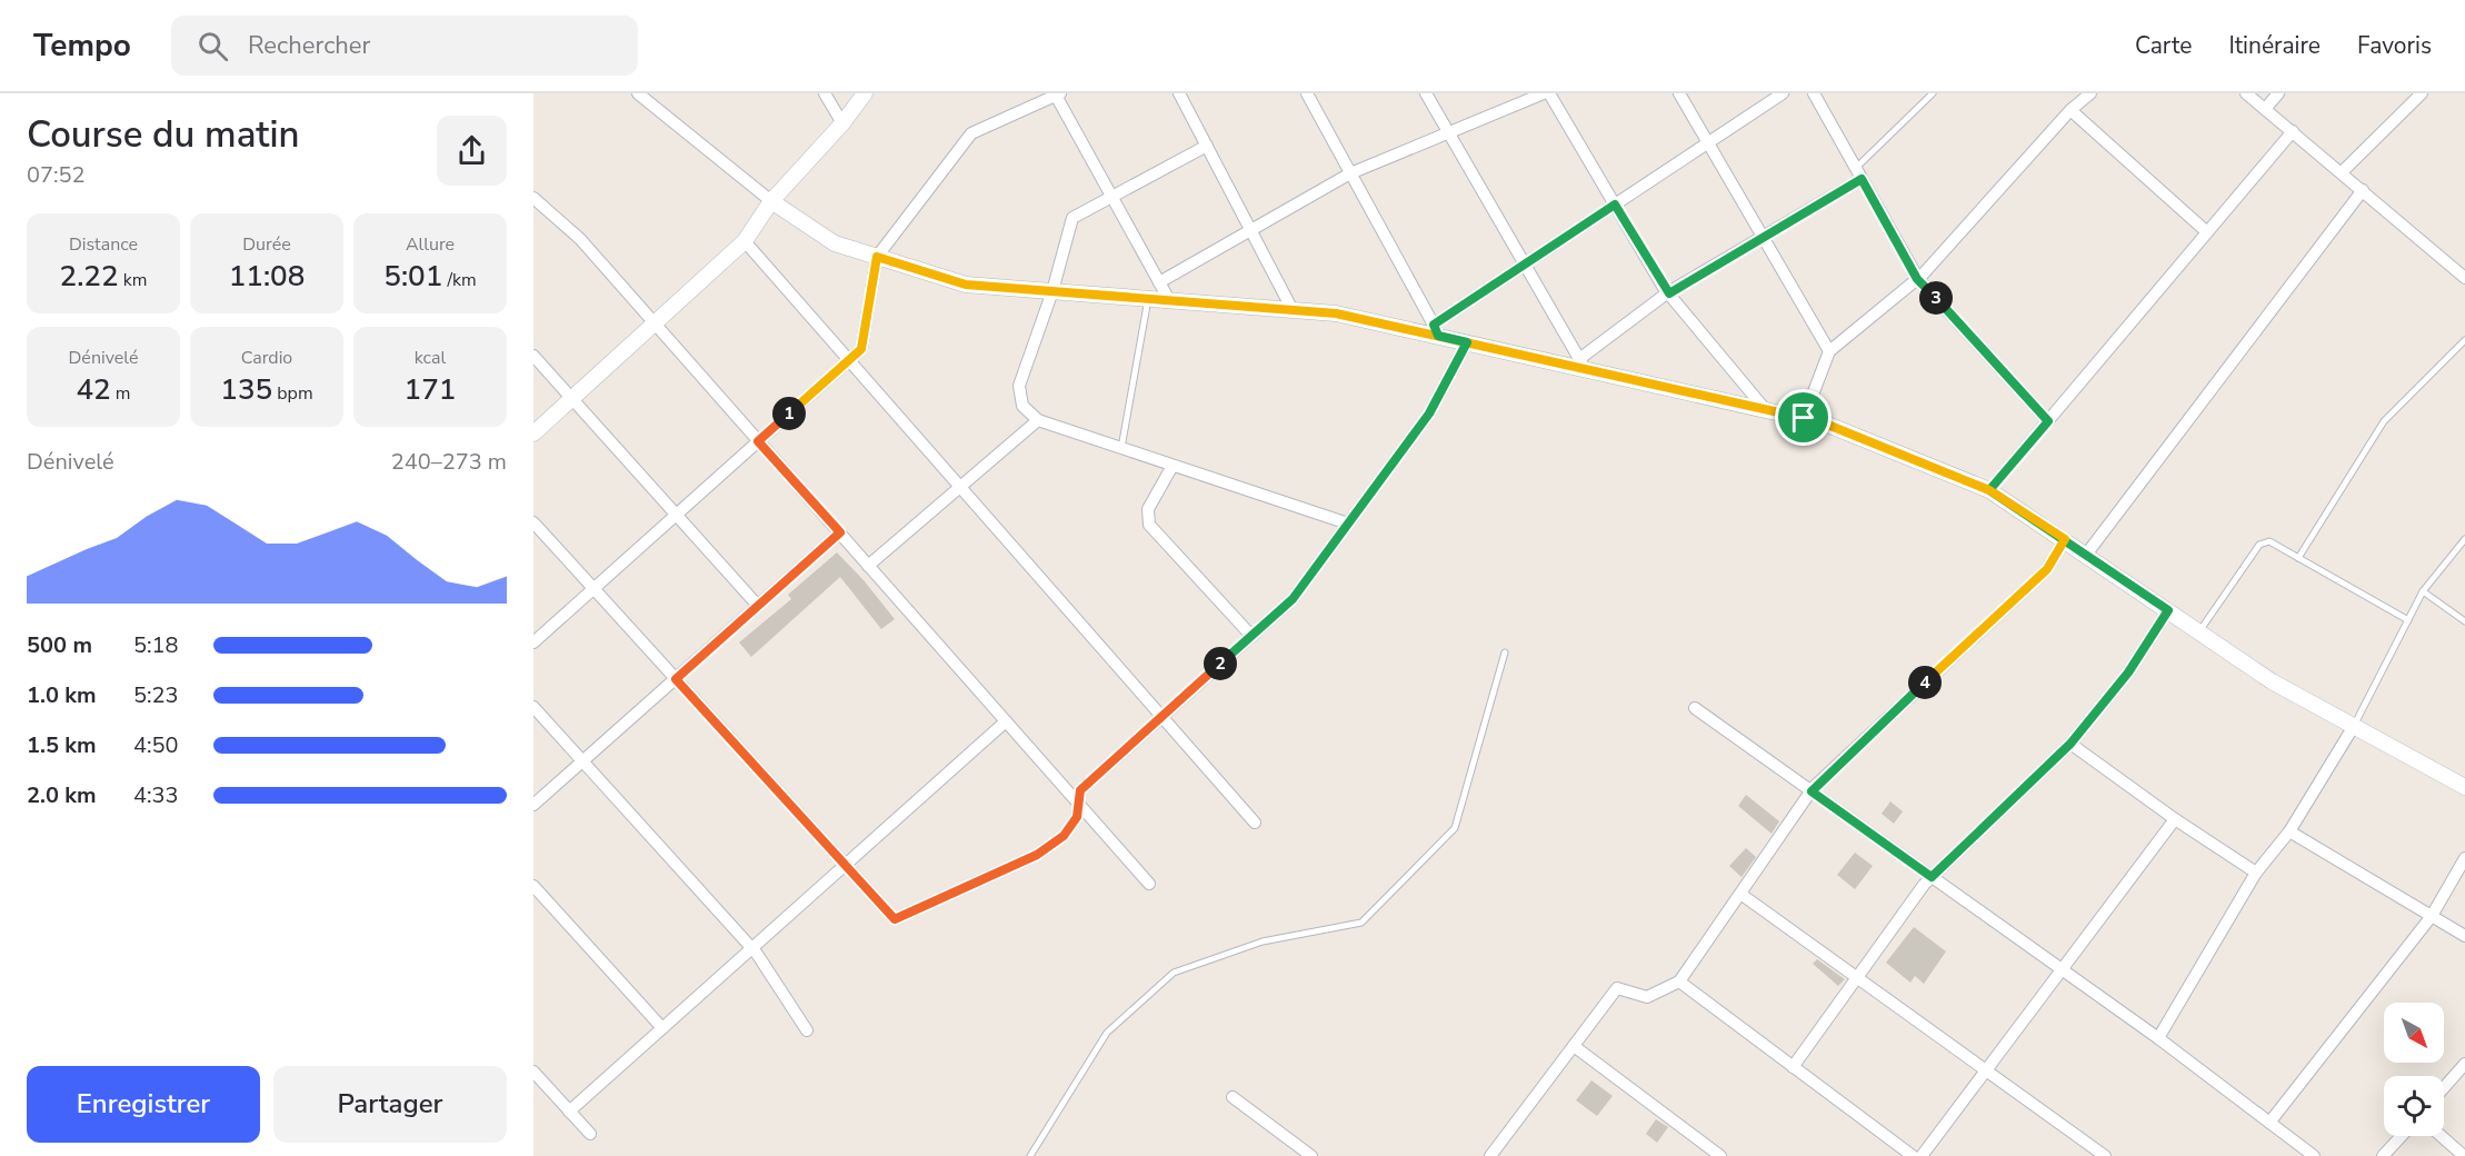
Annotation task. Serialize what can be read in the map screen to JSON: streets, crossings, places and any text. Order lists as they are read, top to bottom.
{
  "north": "bottom right",
  "page": {
    "header": "Tempo",
    "search": "Rechercher",
    "nav": ["Carte", "Itinéraire", "Favoris"],
    "heading": ["Course du matin", "07:52"],
    "stats": [
      ["Distance", "2.22 km"],
      ["Durée", "11:08"],
      ["Allure", "5:01 /km"],
      ["Dénivelé", "42 m"],
      ["Cardio", "135 bpm"],
      ["kcal", "171"]
    ],
    "pins": [
      "3",
      "1",
      "2",
      "4"
    ],
    "chart": ["Dénivelé", "240–273 m"],
    "list": [
      {
        "name": "500 m",
        "note": "5:18"
      },
      {
        "name": "1.0 km",
        "note": "5:23"
      },
      {
        "name": "1.5 km",
        "note": "4:50"
      },
      {
        "name": "2.0 km",
        "note": "4:33"
      }
    ],
    "buttons": ["Enregistrer", "Partager"]
  }
}
